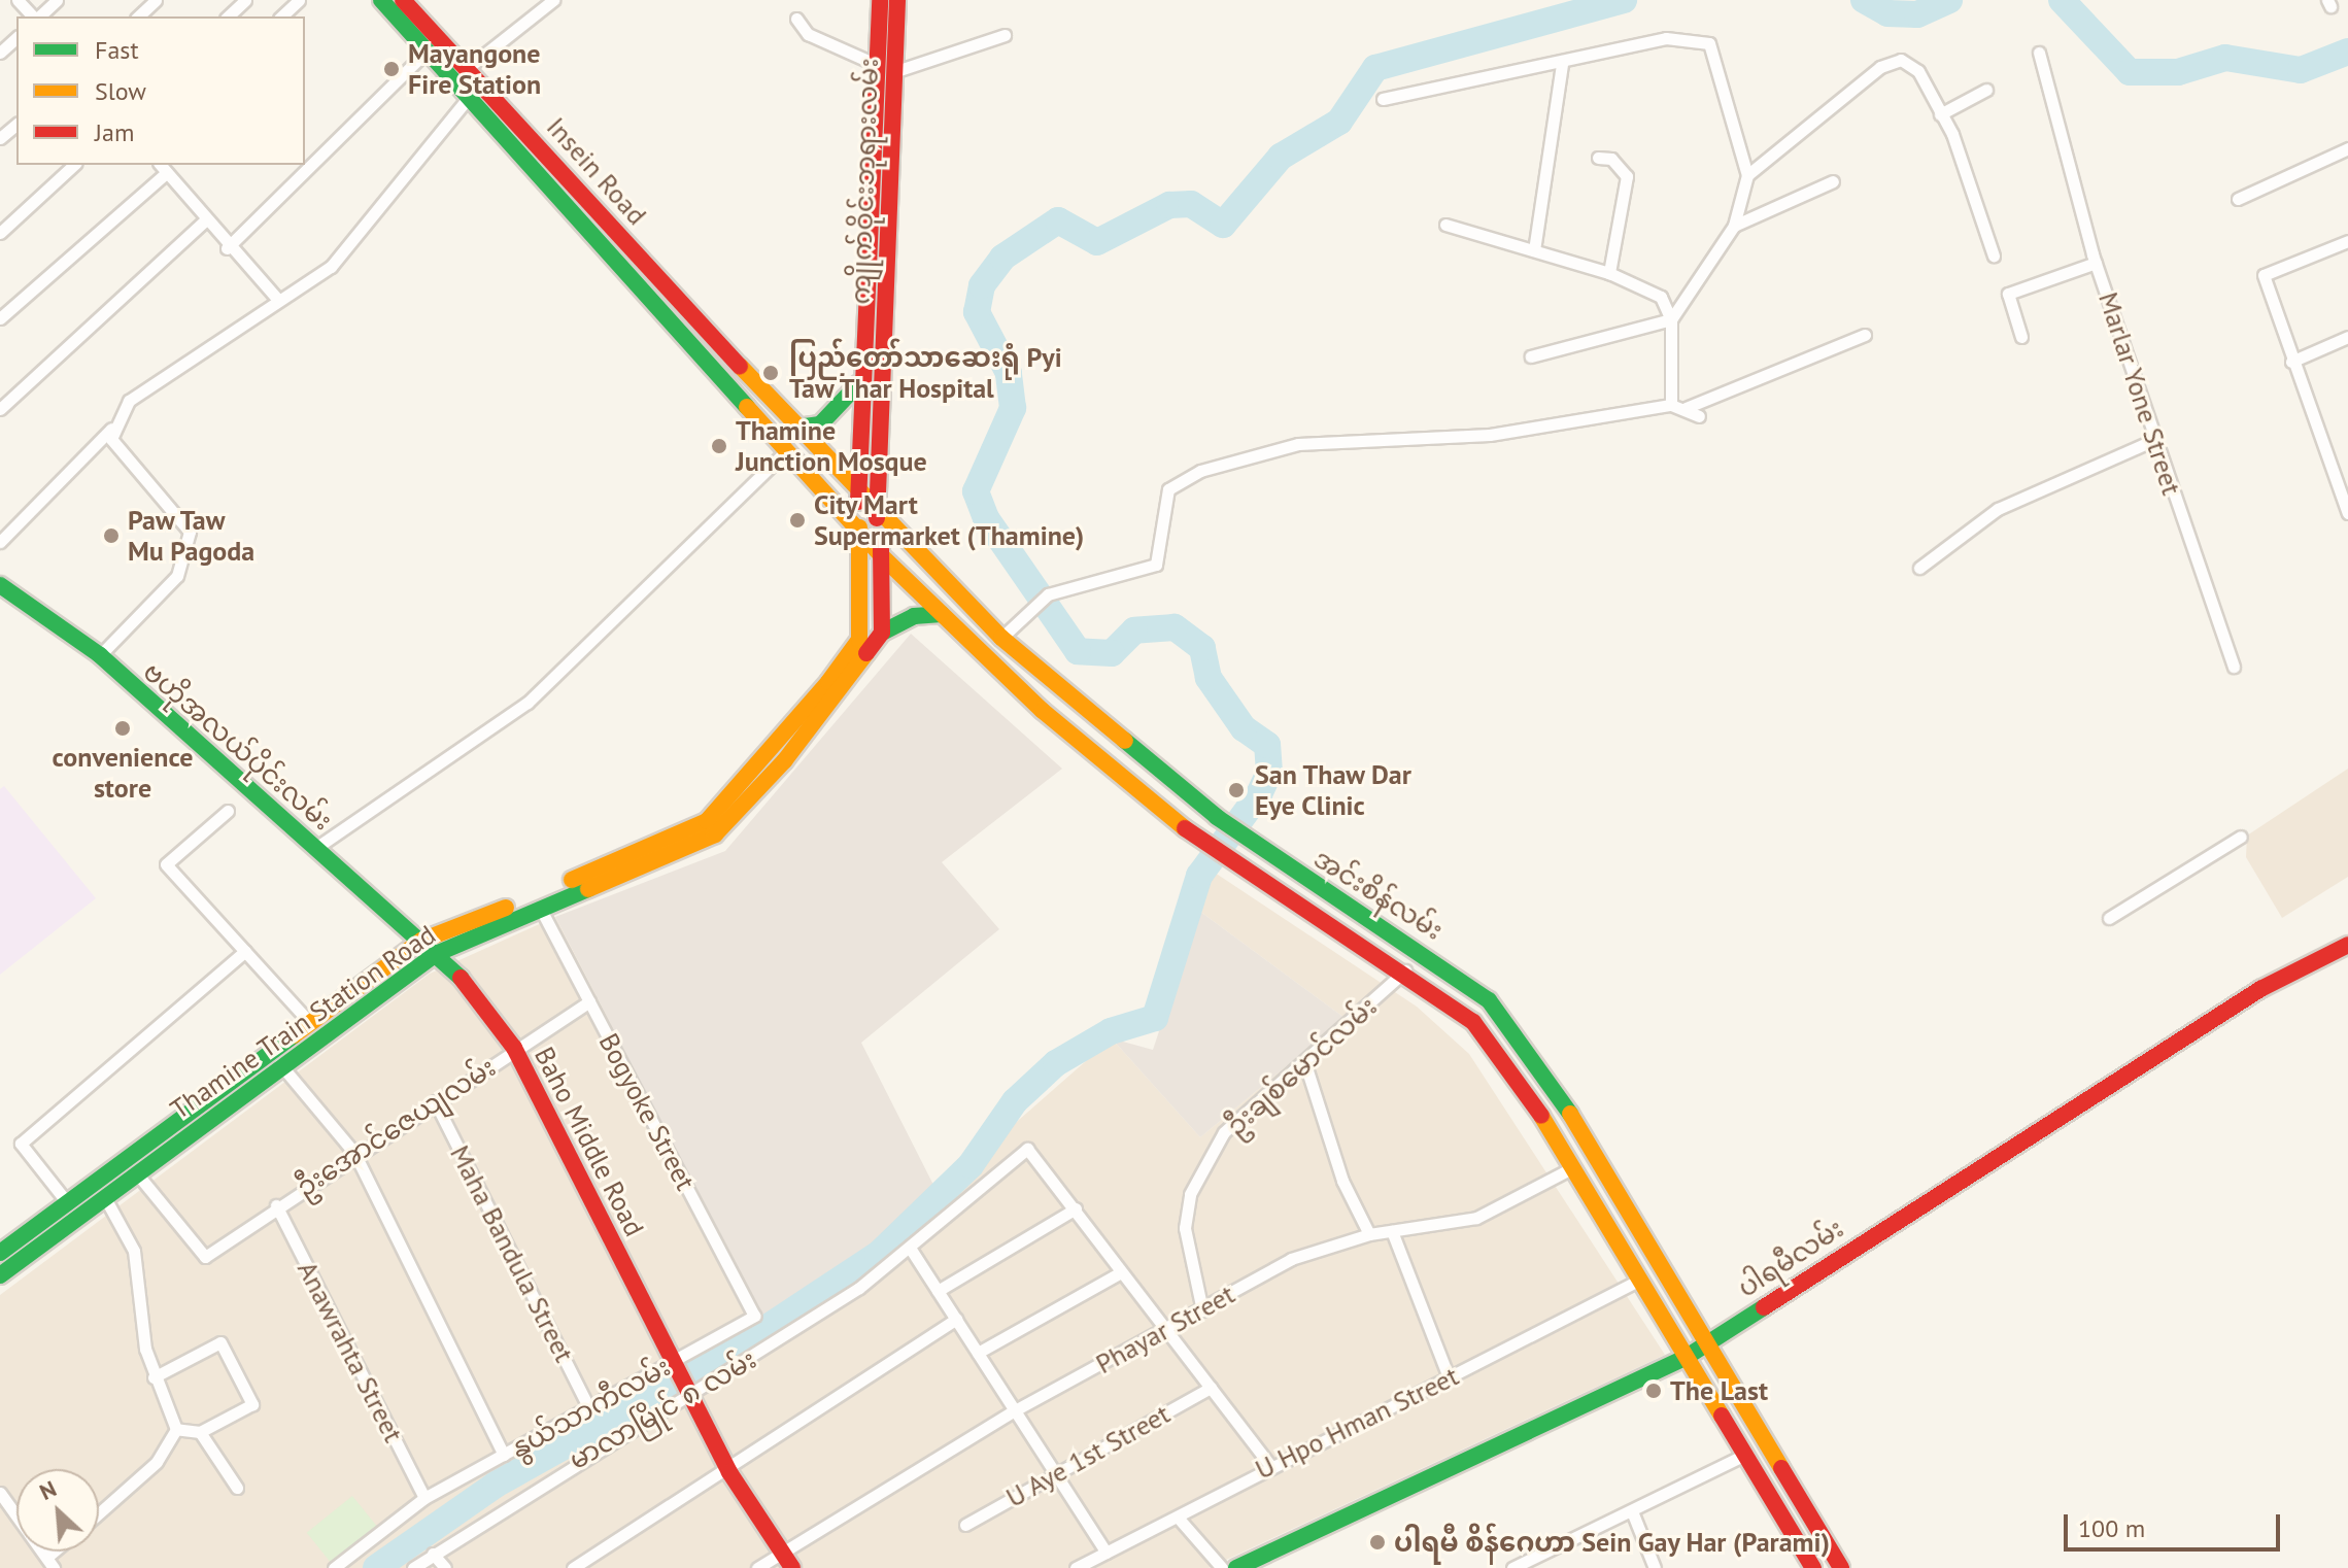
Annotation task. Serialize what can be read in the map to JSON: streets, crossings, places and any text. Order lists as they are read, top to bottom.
{
  "streets": {
    "main road": [
      "Insein Road",
      "ကျိုက်ဝိုင်းဘုရားလမ်း",
      "ဗဟိုအလယ်ပိုင်းလမ်း",
      "အင်းစိန်လမ်း",
      "Thamine Train Station Road",
      "Baho Middle Road",
      "ပါရမီလမ်း"
    ],
    "street": [
      "Marlar Yone Street",
      "ဦးချစ်မောင်လမ်း",
      "Bogyoke Street",
      "ဦးအောင်ဇေယျလမ်း",
      "Maha Bandula Street",
      "Phayar Street",
      "Anawrahta Street",
      "နွယ်သာကီလမ်း",
      "မာလာမြိုင် ၈ လမ်း",
      "U Hpo Hman Street",
      "U Aye 1st Street"
    ]
  },
  "crossings": [
    ["Insein Road", "အင်းစိန်လမ်း"],
    ["ကျိုက်ဝိုင်းဘုရားလမ်း", "အင်းစိန်လမ်း"],
    ["ကျိုက်ဝိုင်းဘုရားလမ်း", "Thamine Train Station Road"],
    ["ဗဟိုအလယ်ပိုင်းလမ်း", "Thamine Train Station Road"],
    ["ဗဟိုအလယ်ပိုင်းလမ်း", "Baho Middle Road"],
    ["အင်းစိန်လမ်း", "Thamine Train Station Road"],
    ["အင်းစိန်လမ်း", "ဦးချစ်မောင်လမ်း"],
    ["အင်းစိန်လမ်း", "ပါရမီလမ်း"],
    ["အင်းစိန်လမ်း", "Phayar Street"],
    ["အင်းစိန်လမ်း", "U Hpo Hman Street"],
    ["Thamine Train Station Road", "Bogyoke Street"],
    ["Thamine Train Station Road", "ဦးအောင်ဇေယျလမ်း"],
    ["Thamine Train Station Road", "Baho Middle Road"],
    ["ဦးချစ်မောင်လမ်း", "Phayar Street"],
    ["Bogyoke Street", "ဦးအောင်ဇေယျလမ်း"],
    ["Bogyoke Street", "နွယ်သာကီလမ်း"],
    ["ဦးအောင်ဇေယျလမ်း", "Baho Middle Road"],
    ["ဦးအောင်ဇေယျလမ်း", "Maha Bandula Street"],
    ["ဦးအောင်ဇေယျလမ်း", "Anawrahta Street"],
    ["Baho Middle Road", "Phayar Street"],
    ["Baho Middle Road", "နွယ်သာကီလမ်း"],
    ["Baho Middle Road", "မာလာမြိုင် ၈ လမ်း"],
    ["Maha Bandula Street", "နွယ်သာကီလမ်း"],
    ["Anawrahta Street", "နွယ်သာကီလမ်း"]
  ],
  "places": [
    "Mayangone Fire Station",
    "ပြည်တော်သာဆေးရုံ Pyi Taw Thar Hospital",
    "Thamine Junction Mosque",
    "City Mart Supermarket (Thamine)",
    "Paw Taw Mu Pagoda",
    "convenience store",
    "San Thaw Dar Eye Clinic",
    "The Last",
    "ပါရမီ စိန်ဂေဟာ Sein Gay Har (Parami)"
  ],
  "legend": ["Fast", "Slow", "Jam"],
  "scale_bar": "100 m",
  "north": "top left"
}
